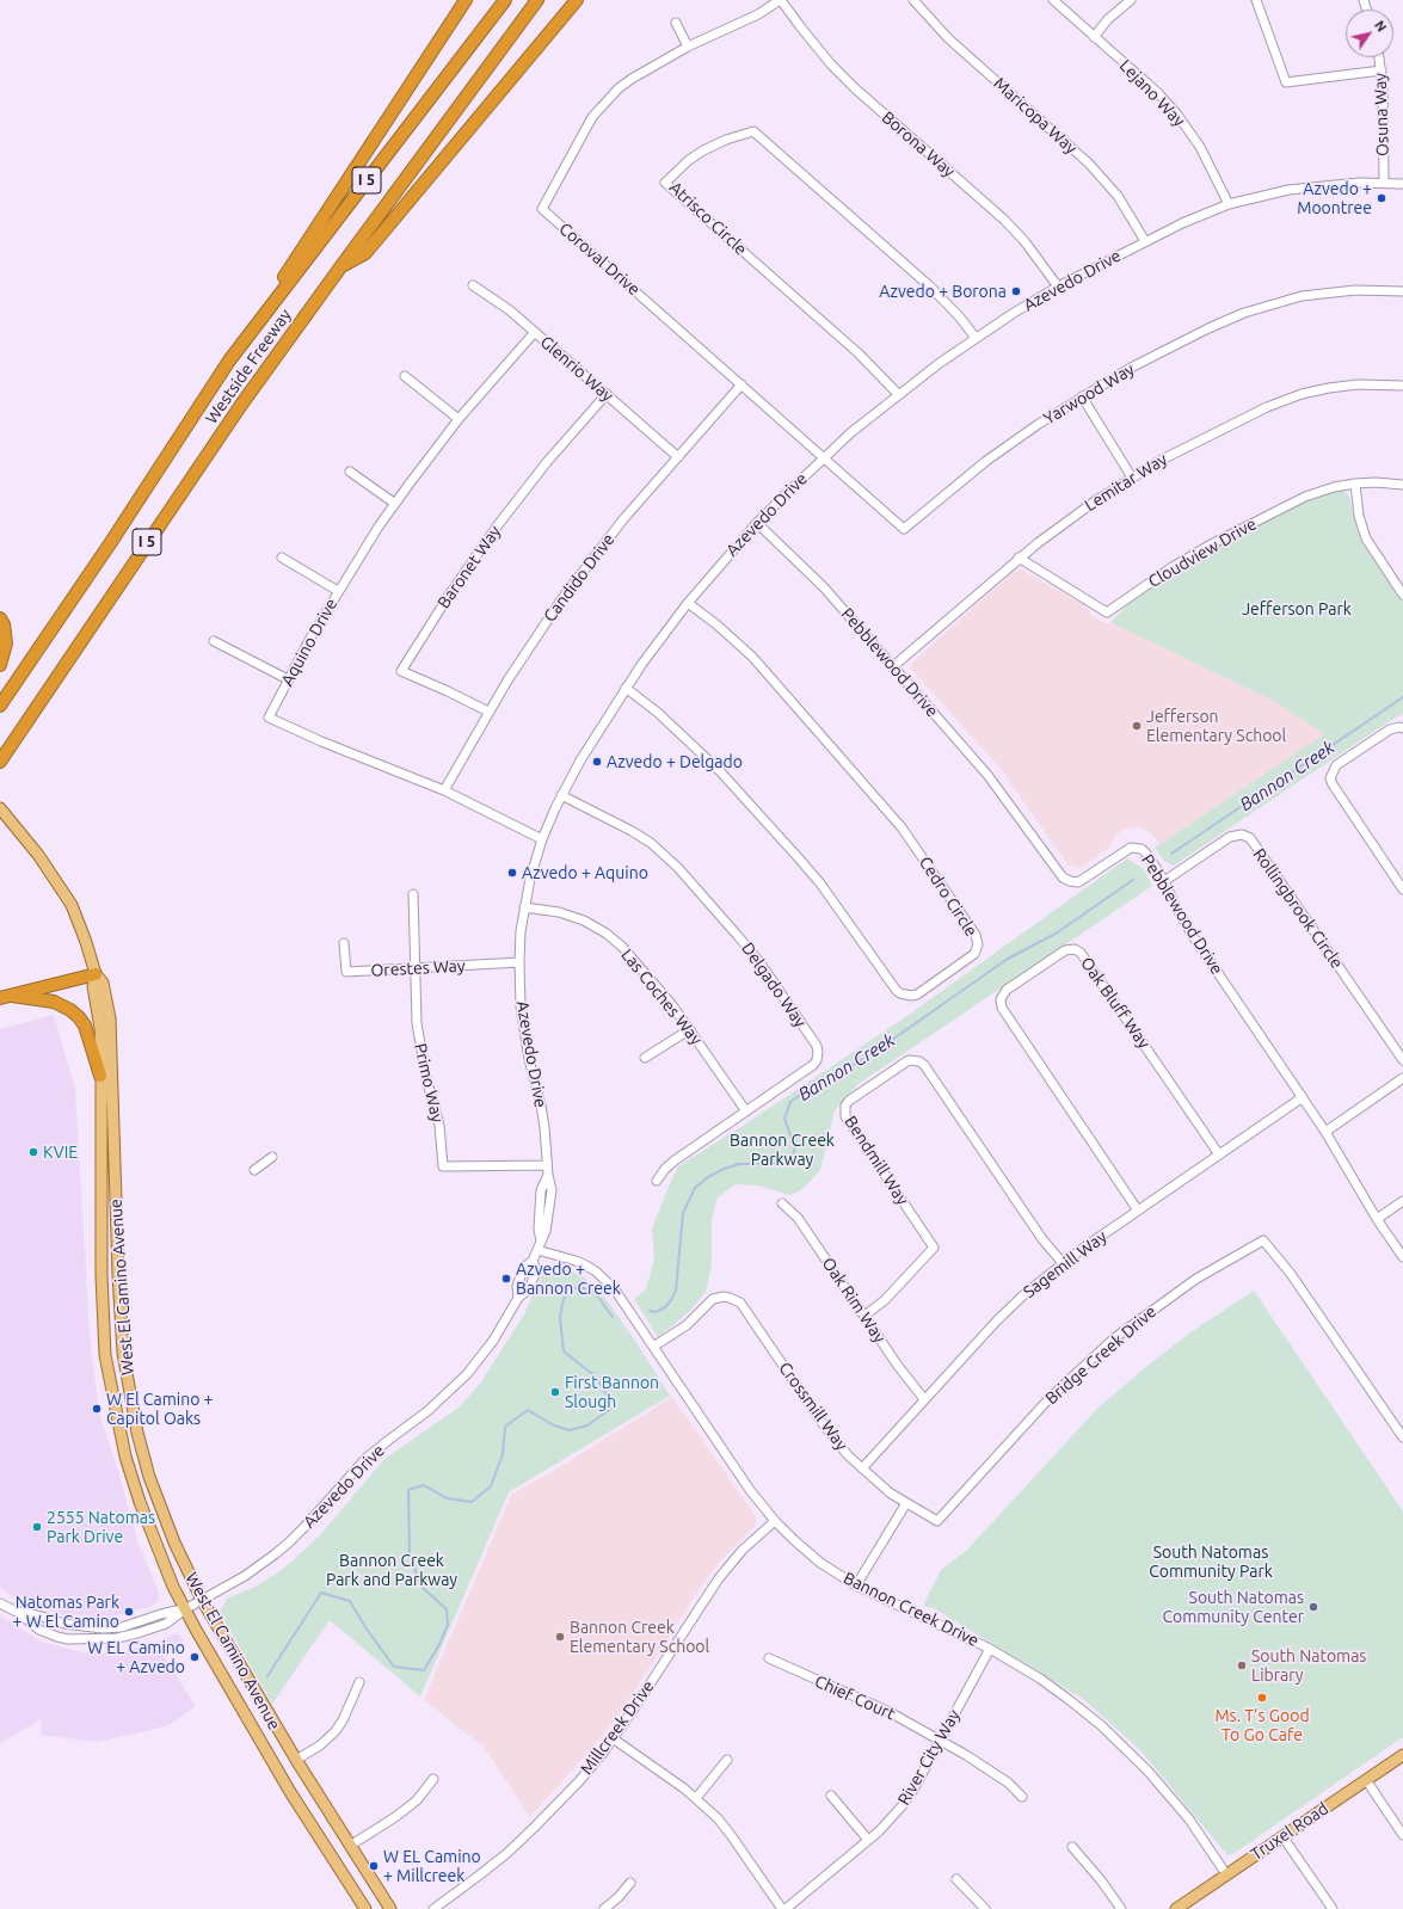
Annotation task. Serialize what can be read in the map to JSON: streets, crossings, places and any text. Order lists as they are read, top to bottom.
{
  "streets": {
    "highway": ["I 5", "Westside Freeway"],
    "main road": ["West El Camino Avenue", "Truxel Road"],
    "street": [
      "Lejano Way",
      "Osuna Way",
      "Maricopa Way",
      "Borona Way",
      "Atrisco Circle",
      "Coroval Drive",
      "Azevedo Drive",
      "Glenrio Way",
      "Yarwood Way",
      "Lemitar Way",
      "Cloudview Drive",
      "Baronet Way",
      "Candido Drive",
      "Aquino Drive",
      "Pebblewood Drive",
      "Cedro Circle",
      "Rollingbrook Circle",
      "Orestes Way",
      "Delgado Way",
      "Las Coches Way",
      "Oak Bluff Way",
      "Primo Way",
      "Bendmill Way",
      "Sagemill Way",
      "Oak Rim Way",
      "Bridge Creek Drive",
      "Crossmill Way",
      "Bannon Creek Drive",
      "Chief Court",
      "Millcreek Drive",
      "River City Way"
    ]
  },
  "crossings": [
    ["Lejano Way", "Azevedo Drive"],
    ["Osuna Way", "Azevedo Drive"],
    ["Maricopa Way", "Azevedo Drive"],
    ["Borona Way", "Coroval Drive"],
    ["Borona Way", "Azevedo Drive"],
    ["Atrisco Circle", "Azevedo Drive"],
    ["Coroval Drive", "Azevedo Drive"],
    ["Coroval Drive", "Yarwood Way"],
    ["Coroval Drive", "Candido Drive"],
    ["Azevedo Drive", "Yarwood Way"],
    ["Azevedo Drive", "Aquino Drive"],
    ["Azevedo Drive", "Pebblewood Drive"],
    ["Azevedo Drive", "Cedro Circle"],
    ["Azevedo Drive", "Orestes Way"],
    ["Azevedo Drive", "Delgado Way"],
    ["Azevedo Drive", "Las Coches Way"],
    ["Azevedo Drive", "Primo Way"],
    ["Azevedo Drive", "West El Camino Avenue"],
    ["Azevedo Drive", "Bannon Creek Drive"],
    ["Glenrio Way", "Baronet Way"],
    ["Glenrio Way", "Candido Drive"],
    ["Glenrio Way", "Aquino Drive"],
    ["Lemitar Way", "Cloudview Drive"],
    ["Lemitar Way", "Pebblewood Drive"],
    ["Baronet Way", "Candido Drive"],
    ["Candido Drive", "Aquino Drive"],
    ["Pebblewood Drive", "Rollingbrook Circle"],
    ["Pebblewood Drive", "Sagemill Way"],
    ["Orestes Way", "Primo Way"],
    ["Delgado Way", "Las Coches Way"],
    ["Oak Bluff Way", "Sagemill Way"],
    ["Bendmill Way", "Sagemill Way"],
    ["Bendmill Way", "Oak Rim Way"],
    ["Sagemill Way", "Oak Rim Way"],
    ["Sagemill Way", "Crossmill Way"],
    ["Bridge Creek Drive", "Crossmill Way"],
    ["Crossmill Way", "Bannon Creek Drive"],
    ["Bannon Creek Drive", "Millcreek Drive"],
    ["Bannon Creek Drive", "River City Way"],
    ["Bannon Creek Drive", "Truxel Road"],
    ["Chief Court", "River City Way"]
  ],
  "water": ["Bannon Creek"],
  "parks": [
    "Jefferson Park",
    "Bannon Creek Parkway",
    "South Natomas Community Park",
    "Bannon Creek Park and Parkway"
  ],
  "places": [
    "Azvedo + Moontree",
    "Azvedo + Borona",
    "Jefferson Elementary School",
    "Azvedo + Delgado",
    "Azvedo + Aquino",
    "KVIE",
    "Azvedo + Bannon Creek",
    "First Bannon Slough",
    "W El Camino + Capitol Oaks",
    "2555 Natomas Park Drive",
    "South Natomas Community Center",
    "Natomas Park + W El Camino",
    "Bannon Creek Elementary School",
    "W EL Camino + Azvedo",
    "South Natomas Library",
    "Ms. T's Good To Go Cafe",
    "W EL Camino + Millcreek"
  ],
  "north": "top right"
}
